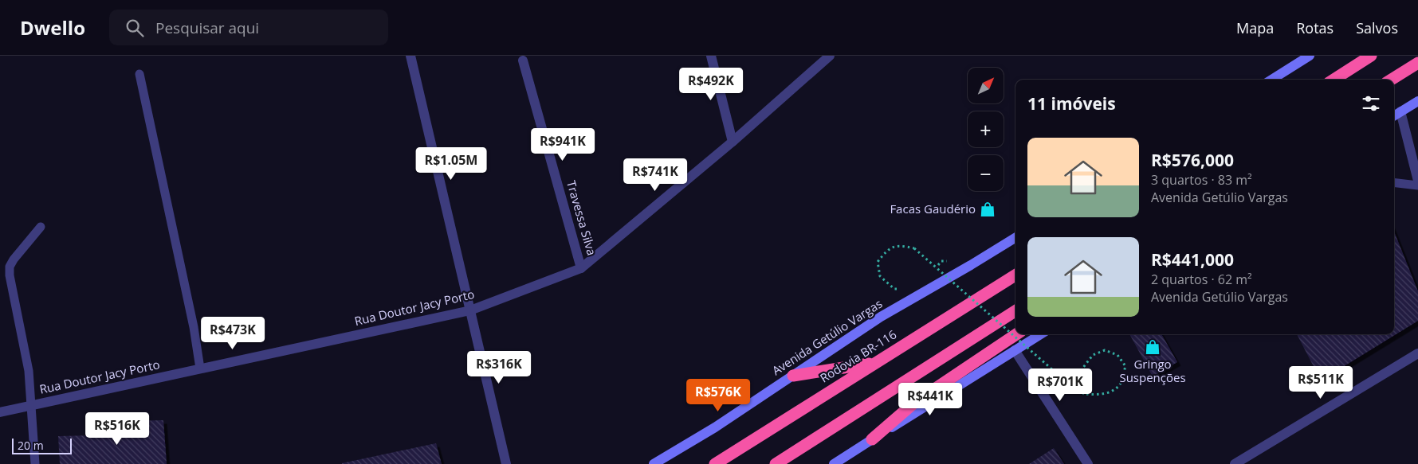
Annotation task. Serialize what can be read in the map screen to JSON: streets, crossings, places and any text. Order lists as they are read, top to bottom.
{
  "streets": {
    "highway": ["Rodovia BR-116"],
    "main road": ["Avenida Getúlio Vargas"],
    "street": ["Travessa Silva", "Rua Doutor Jacy Porto"]
  },
  "crossings": [
    ["Travessa Silva", "Rua Doutor Jacy Porto"]
  ],
  "places": {
    "shop": ["Facas Gaudério", "Gringo Suspenções"]
  },
  "scale_bar": "20 m",
  "north": "top right",
  "page": {
    "header": "Dwello",
    "search": "Pesquisar aqui",
    "nav": ["Mapa", "Rotas", "Salvos"],
    "map_buttons": ["+", "−"],
    "price": [
      "R$492K",
      "R$941K",
      "R$1.05M",
      "R$741K",
      "R$473K",
      "R$316K",
      "R$511K",
      "R$701K",
      "R$576K",
      "R$441K",
      "R$516K"
    ],
    "heading": "11 imóveis",
    "list": [
      {
        "name": "R$576,000",
        "note": "3 quartos · 83 m² · Avenida Getúlio Vargas"
      },
      {
        "name": "R$441,000",
        "note": "2 quartos · 62 m² · Avenida Getúlio Vargas"
      }
    ],
    "scale": "20 m"
  }
}
